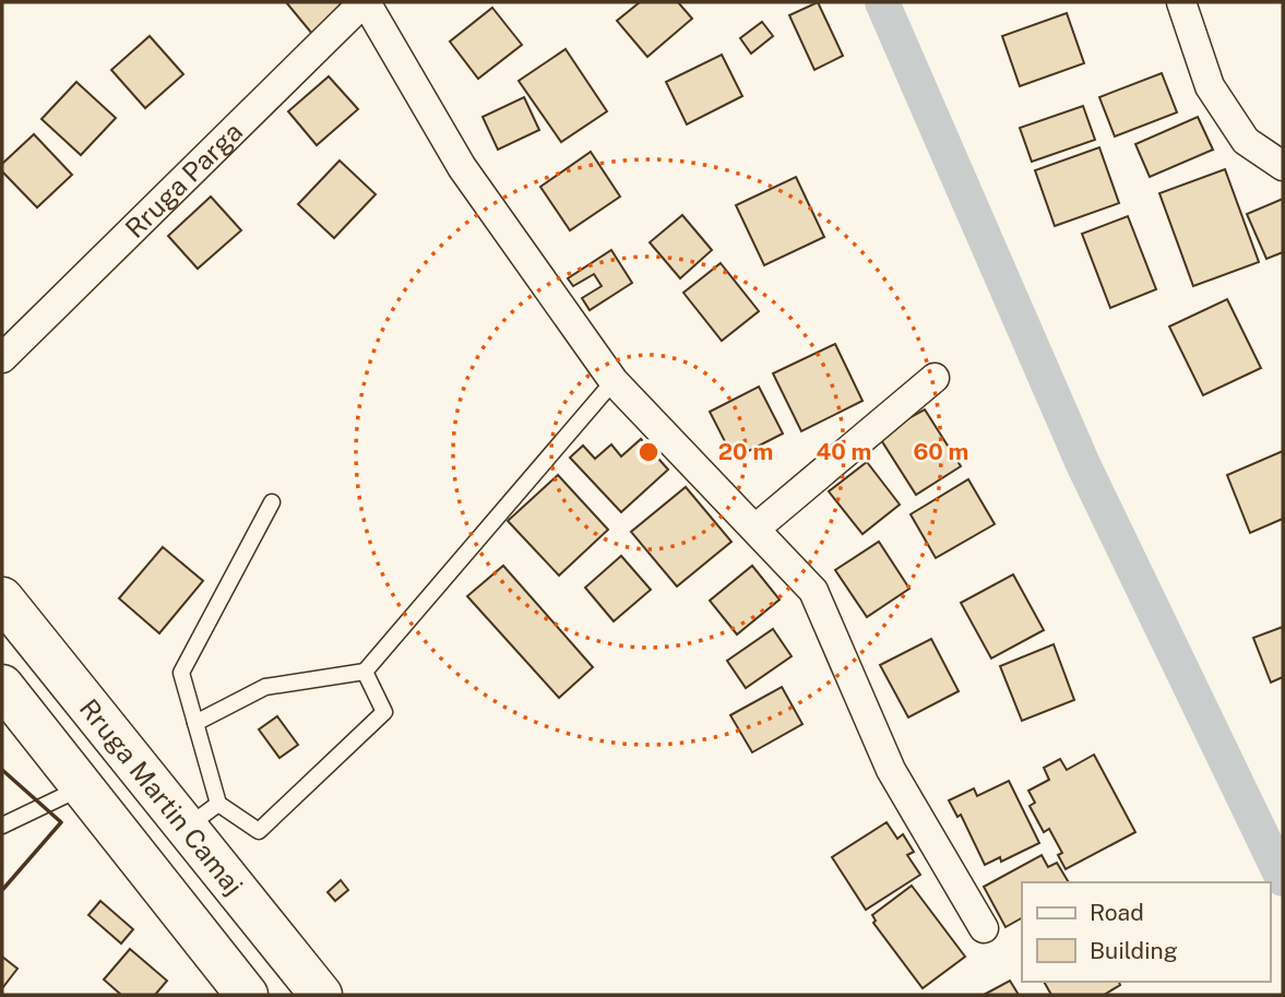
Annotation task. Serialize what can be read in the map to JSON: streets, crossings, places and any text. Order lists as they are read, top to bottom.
{
  "streets": {
    "highway": ["Rruga Martin Camaj"],
    "street": ["Rruga Parga"]
  },
  "legend": ["Road", "Building"],
  "rings": ["20 m", "40 m", "60 m"]
}
